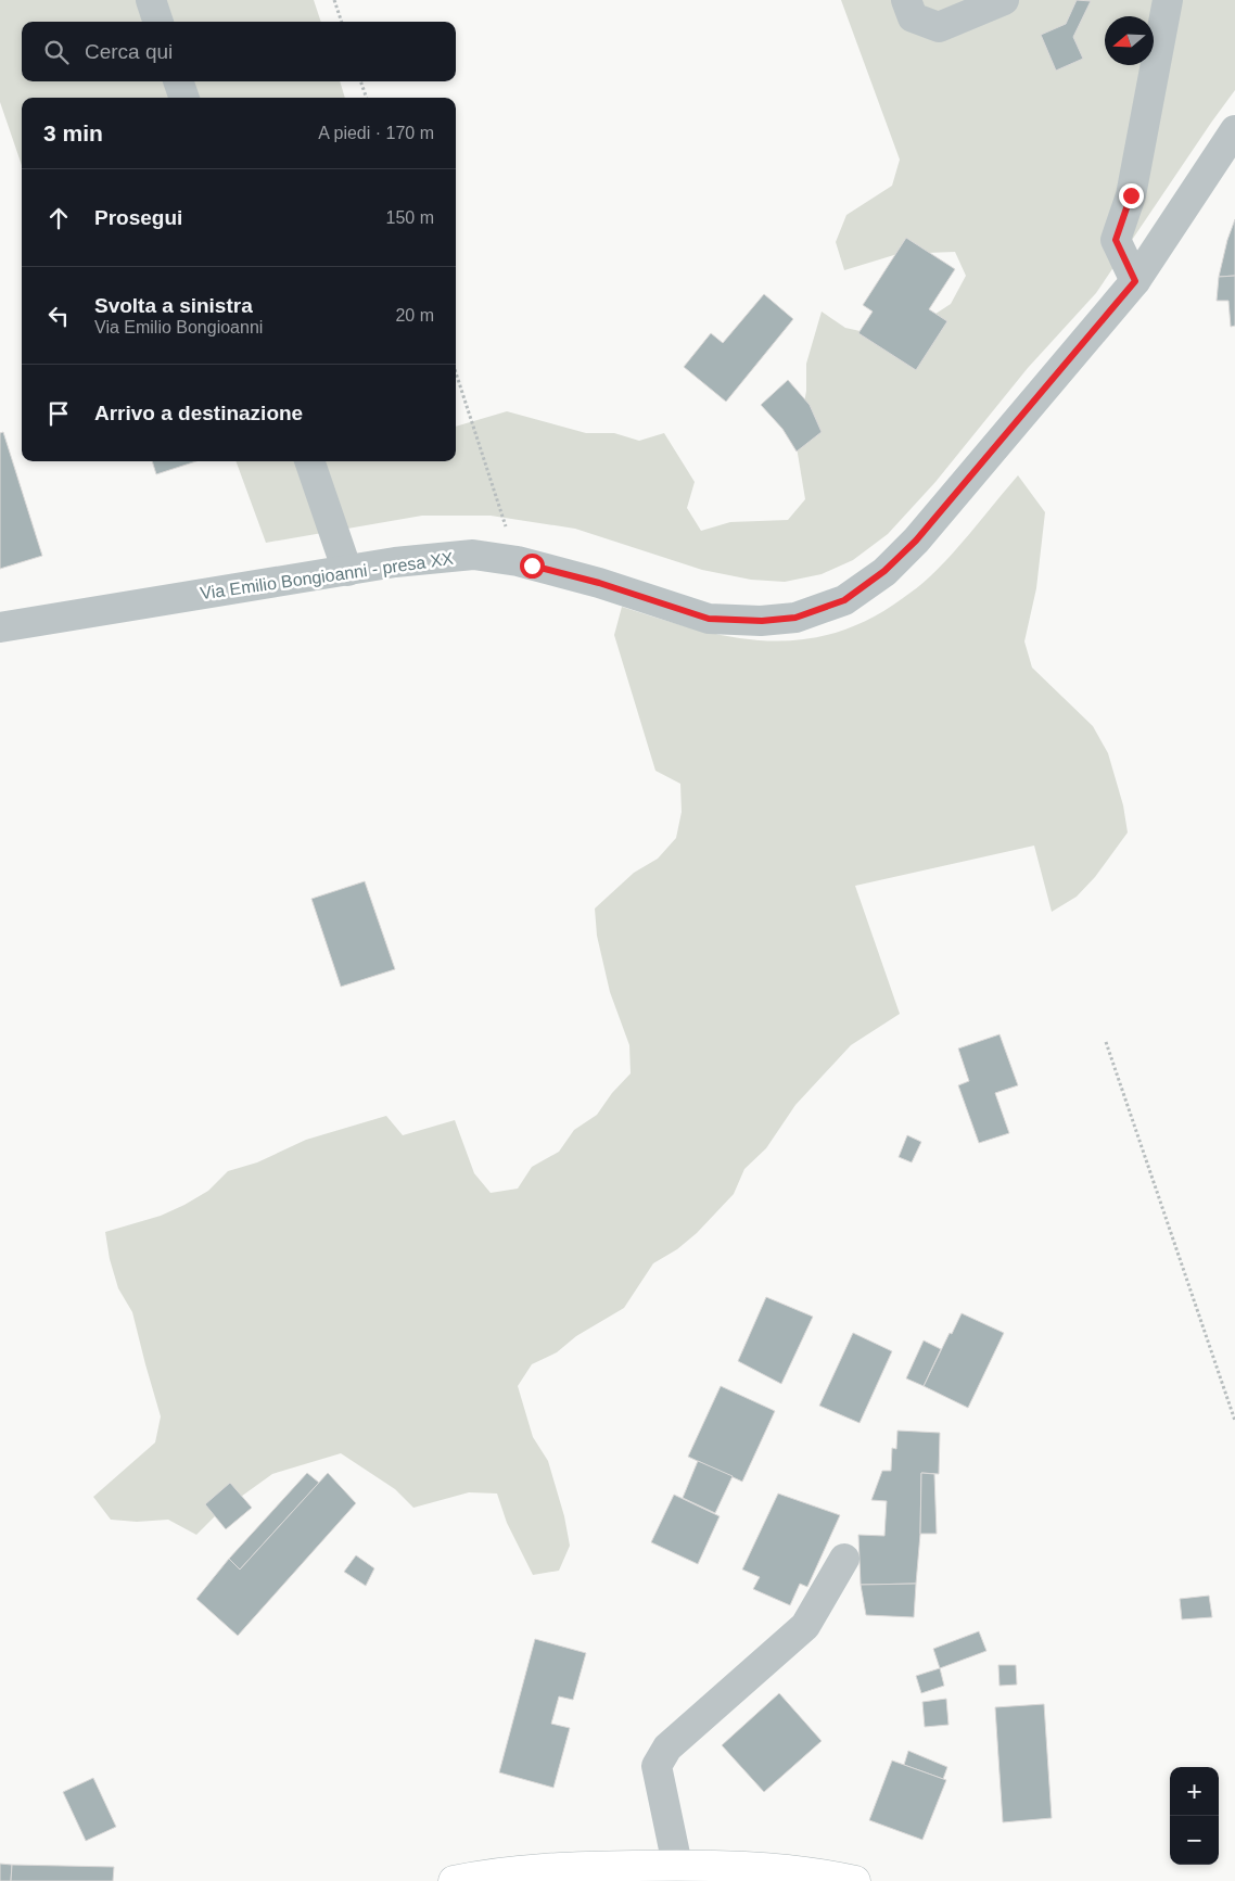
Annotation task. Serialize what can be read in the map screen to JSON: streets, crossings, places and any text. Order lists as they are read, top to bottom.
{
  "streets": {
    "street": ["Via Emilio Bongioanni - presa XX"]
  },
  "north": "left",
  "page": {
    "search": "Cerca qui",
    "heading": ["3 min", "A piedi · 170 m"],
    "list": [
      ["Prosegui", "150 m"],
      ["Svolta a sinistra", "Via Emilio Bongioanni", "20 m"],
      "Arrivo a destinazione"
    ],
    "map_buttons": ["+", "−"]
  }
}
